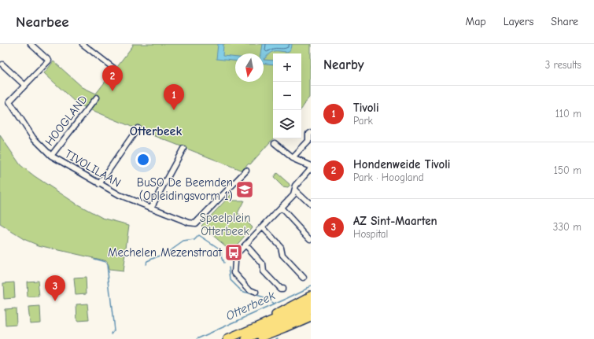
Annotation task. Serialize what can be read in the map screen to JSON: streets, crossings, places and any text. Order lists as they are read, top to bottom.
{
  "streets": {
    "street": ["HOOGLAND", "TIVOLILAAN"]
  },
  "crossings": [
    ["HOOGLAND", "TIVOLILAAN"]
  ],
  "districts": ["Otterbeek"],
  "water": ["Otterbeek"],
  "parks": ["Speelplein Otterbeek"],
  "places": {
    "school or university": ["BuSO De Beemden (Opleidingsvorm 1)"],
    "bus stop": ["Mechelen Mezenstraat"]
  },
  "north": "bottom",
  "page": {
    "header": "Nearbee",
    "nav": ["Map", "Layers", "Share"],
    "heading": ["Nearby", "3 results"],
    "map_buttons": ["+", "−"],
    "pins": ["2", "1", "3"],
    "list": [
      {
        "mark": "1",
        "name": "Tivoli",
        "note": "Park",
        "value": "110 m"
      },
      {
        "mark": "2",
        "name": "Hondenweide Tivoli",
        "note": "Park · Hoogland",
        "value": "150 m"
      },
      {
        "mark": "3",
        "name": "AZ Sint-Maarten",
        "note": "Hospital",
        "value": "330 m"
      }
    ]
  }
}
